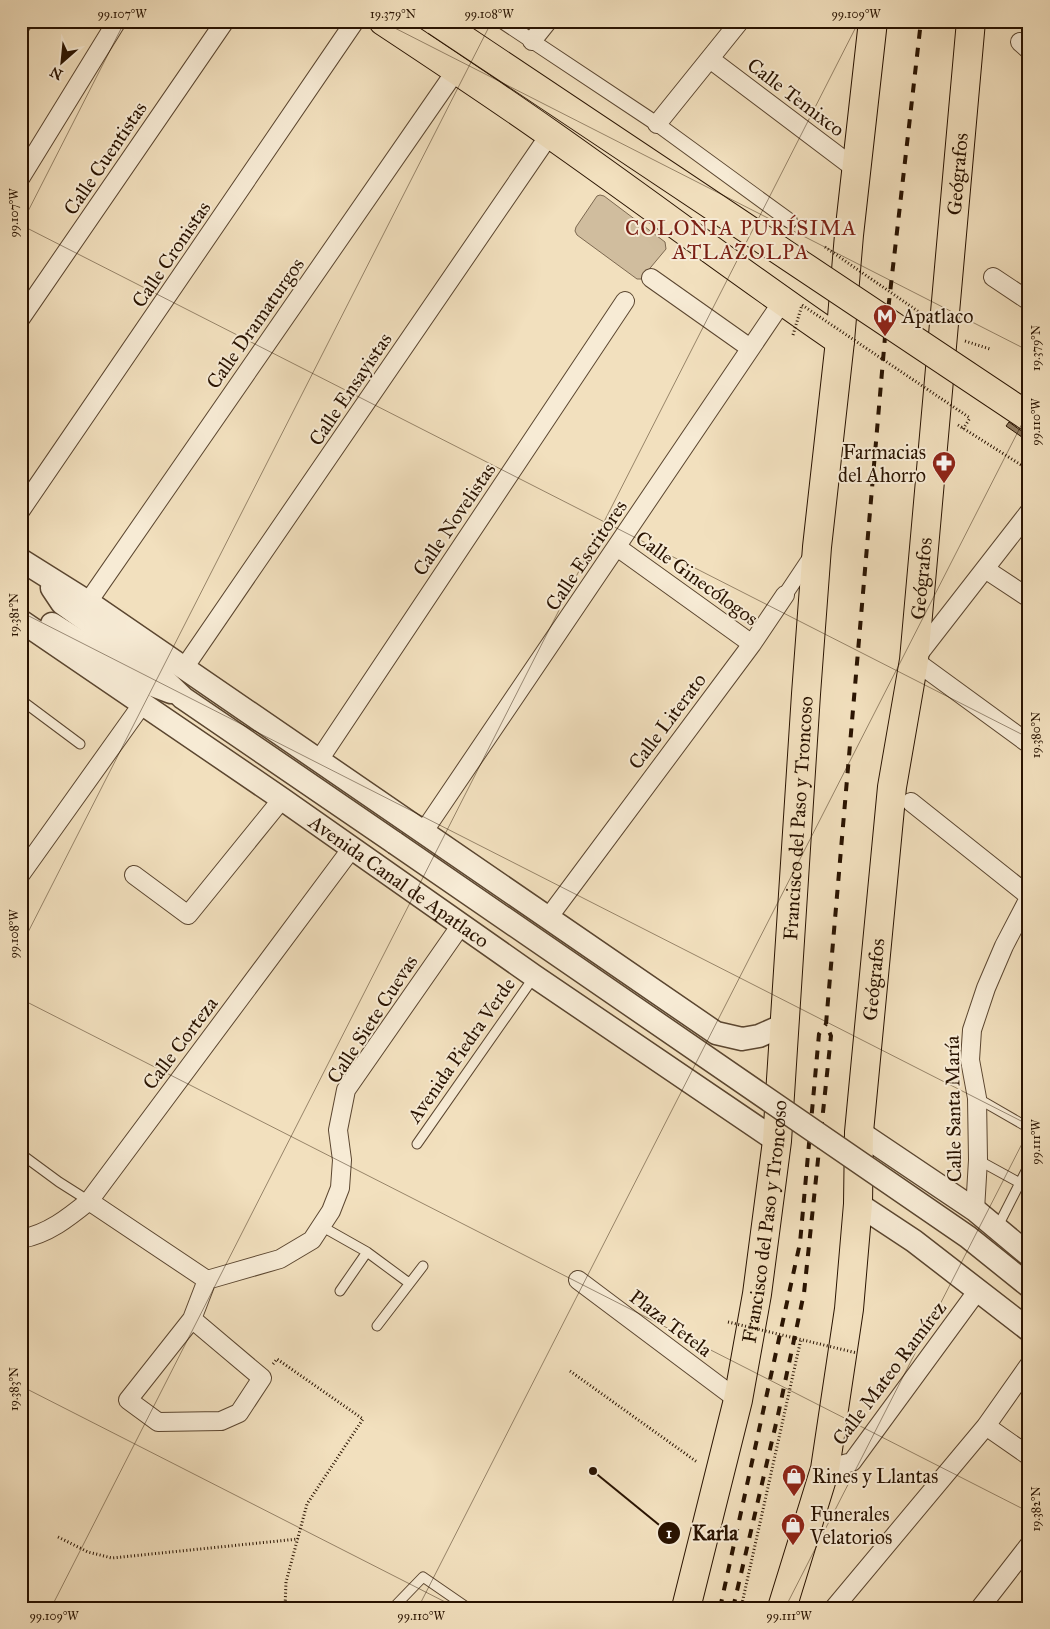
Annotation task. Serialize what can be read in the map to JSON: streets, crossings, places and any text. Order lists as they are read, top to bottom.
{
  "streets": {
    "main road": ["Geógrafos", "Francisco del Paso y Troncoso"],
    "street": [
      "Calle Temixco",
      "Calle Cuentistas",
      "Calle Cronistas",
      "Calle Dramaturgos",
      "Calle Ensayistas",
      "Calle Novelistas",
      "Calle Escritores",
      "Calle Ginecólogos",
      "Calle Literato",
      "Avenida Canal de Apatlaco",
      "Calle Siete Cuevas",
      "Calle Corteza",
      "Calle Santa María",
      "Plaza Tetela",
      "Calle Mateo Ramírez"
    ],
    "lane": ["Avenida Piedra Verde"]
  },
  "crossings": [
    ["Calle Temixco", "Francisco del Paso y Troncoso"],
    ["Calle Escritores", "Calle Ginecólogos"],
    ["Calle Ginecólogos", "Calle Literato"],
    ["Calle Literato", "Francisco del Paso y Troncoso"],
    ["Francisco del Paso y Troncoso", "Avenida Canal de Apatlaco"],
    ["Francisco del Paso y Troncoso", "Plaza Tetela"],
    ["Avenida Canal de Apatlaco", "Calle Siete Cuevas"],
    ["Avenida Canal de Apatlaco", "Calle Corteza"],
    ["Avenida Canal de Apatlaco", "Avenida Piedra Verde"]
  ],
  "districts": ["COLONIA PURÍSIMA ATLAZOLPA"],
  "places": {
    "metro station": ["Apatlaco"],
    "pharmacy": ["Farmacias del Ahorro"],
    "other": ["Karla"],
    "shop": ["Rines y Llantas", "Funerales Velatorios"]
  },
  "north": "bottom left",
  "coordinates": [
    "99.107°W",
    "19.379°N",
    "99.108°W",
    "99.109°W",
    "99.110°W",
    "19.381°N",
    "19.380°N",
    "99.111°W",
    "19.383°N",
    "19.382°N"
  ]
}
